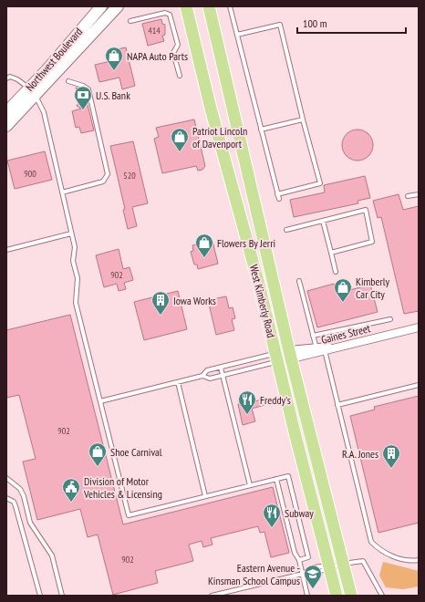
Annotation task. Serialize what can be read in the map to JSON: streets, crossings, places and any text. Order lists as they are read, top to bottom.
{
  "streets": {
    "main road": ["Northwest Boulevard", "West Kimberly Road"],
    "street": ["Gaines Street"]
  },
  "crossings": [
    ["West Kimberly Road", "Gaines Street"]
  ],
  "places": {
    "shop": [
      "NAPA Auto Parts",
      "Patriot Lincoln of Davenport",
      "Flowers By Jerri",
      "Kimberly Car City",
      "Shoe Carnival"
    ],
    "bank": ["U.S. Bank"],
    "building": ["Iowa Works", "R.A. Jones"],
    "restaurant": ["Freddy's", "Subway"],
    "public building": ["Division of Motor Vehicles & Licensing"],
    "school or university": ["Eastern Avenue - Kinsman School Campus"]
  },
  "house_numbers": [
    "414",
    "900",
    "520",
    "902",
    "902",
    "902"
  ],
  "scale_bar": "100 m"
}
